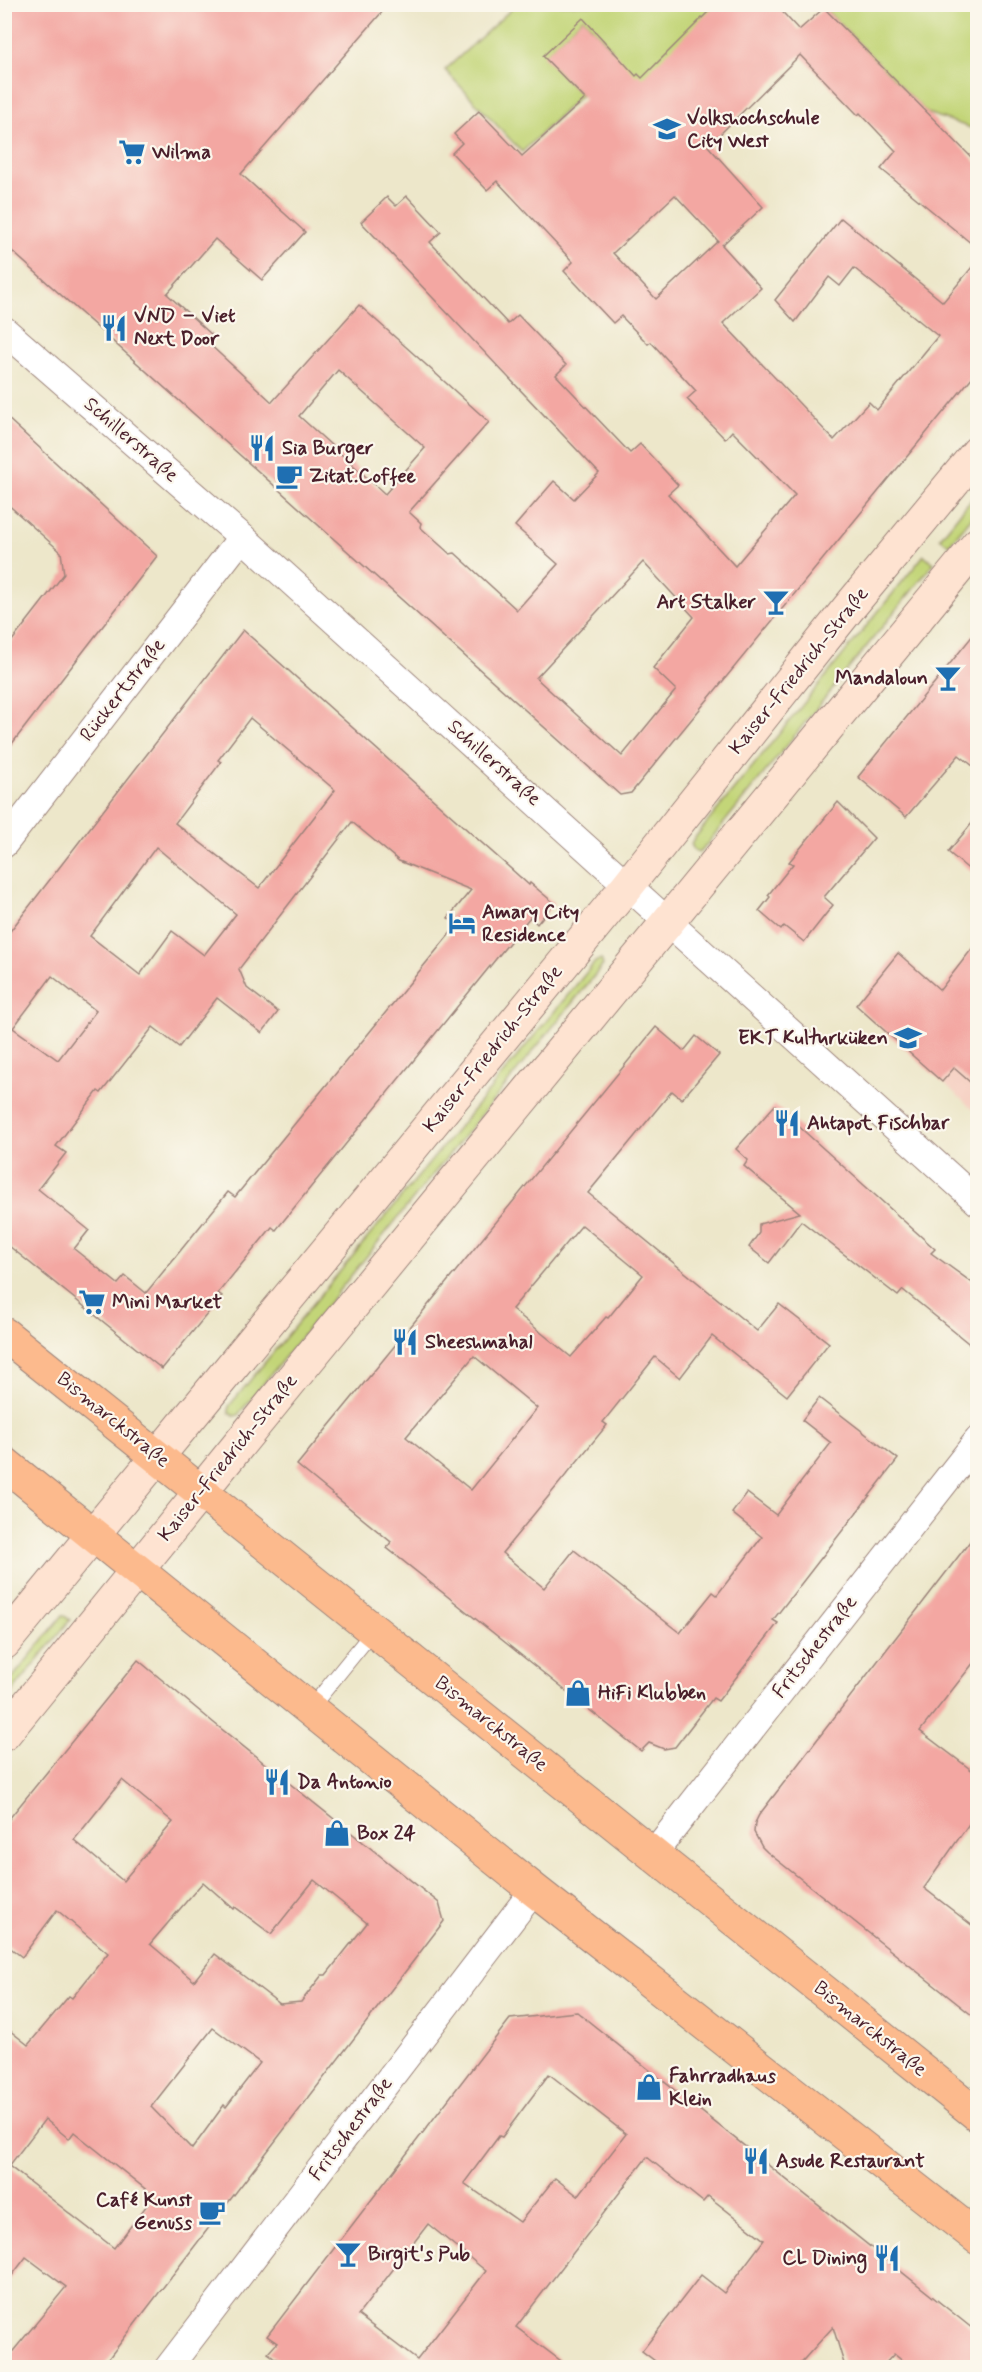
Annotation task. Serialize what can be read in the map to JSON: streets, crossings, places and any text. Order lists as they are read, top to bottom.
{
  "streets": {
    "main road": ["Kaiser-Friedrich-Straße", "Bismarckstraße"],
    "street": ["Schillerstraße", "Rückertstraße", "Fritschestraße"]
  },
  "crossings": [
    ["Schillerstraße", "Kaiser-Friedrich-Straße"],
    ["Schillerstraße", "Rückertstraße"],
    ["Kaiser-Friedrich-Straße", "Bismarckstraße"],
    ["Bismarckstraße", "Fritschestraße"]
  ],
  "places": {
    "school or university": ["Volkshochschule City West", "EKT Kulturküken"],
    "supermarket": ["Wilma", "Mini Market"],
    "restaurant": [
      "VND – Viet Next Door",
      "Sia Burger",
      "Ahtapot Fischbar",
      "Sheeshmahal",
      "Da Antonio",
      "Asude Restaurant",
      "CL Dining"
    ],
    "cafe": ["Zitat.Coffee", "Café Kunst Genuss"],
    "bar": ["Art Stalker", "Mandaloun", "Birgit's Pub"],
    "hotel": ["Amary City Residence"],
    "shop": ["HiFi Klubben", "Box 24", "Fahrradhaus Klein"]
  }
}
